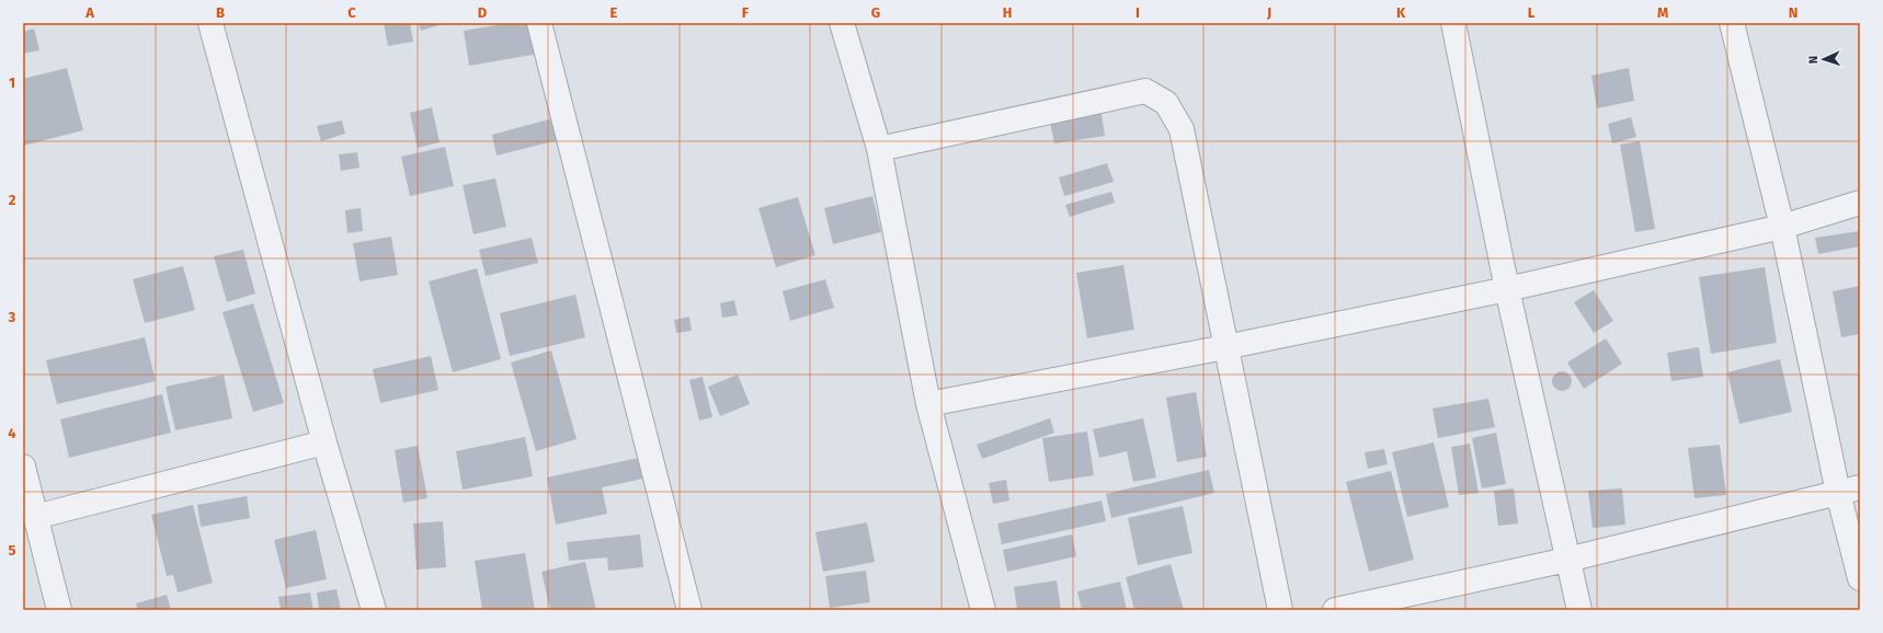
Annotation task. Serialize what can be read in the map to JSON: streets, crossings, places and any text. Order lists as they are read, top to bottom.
{
  "north": "left",
  "grid": {
    "columns": [
      "A",
      "B",
      "C",
      "D",
      "E",
      "F",
      "G",
      "H",
      "I",
      "J",
      "K",
      "L",
      "M",
      "N"
    ],
    "rows": [
      "1",
      "2",
      "3",
      "4",
      "5"
    ]
  }
}
